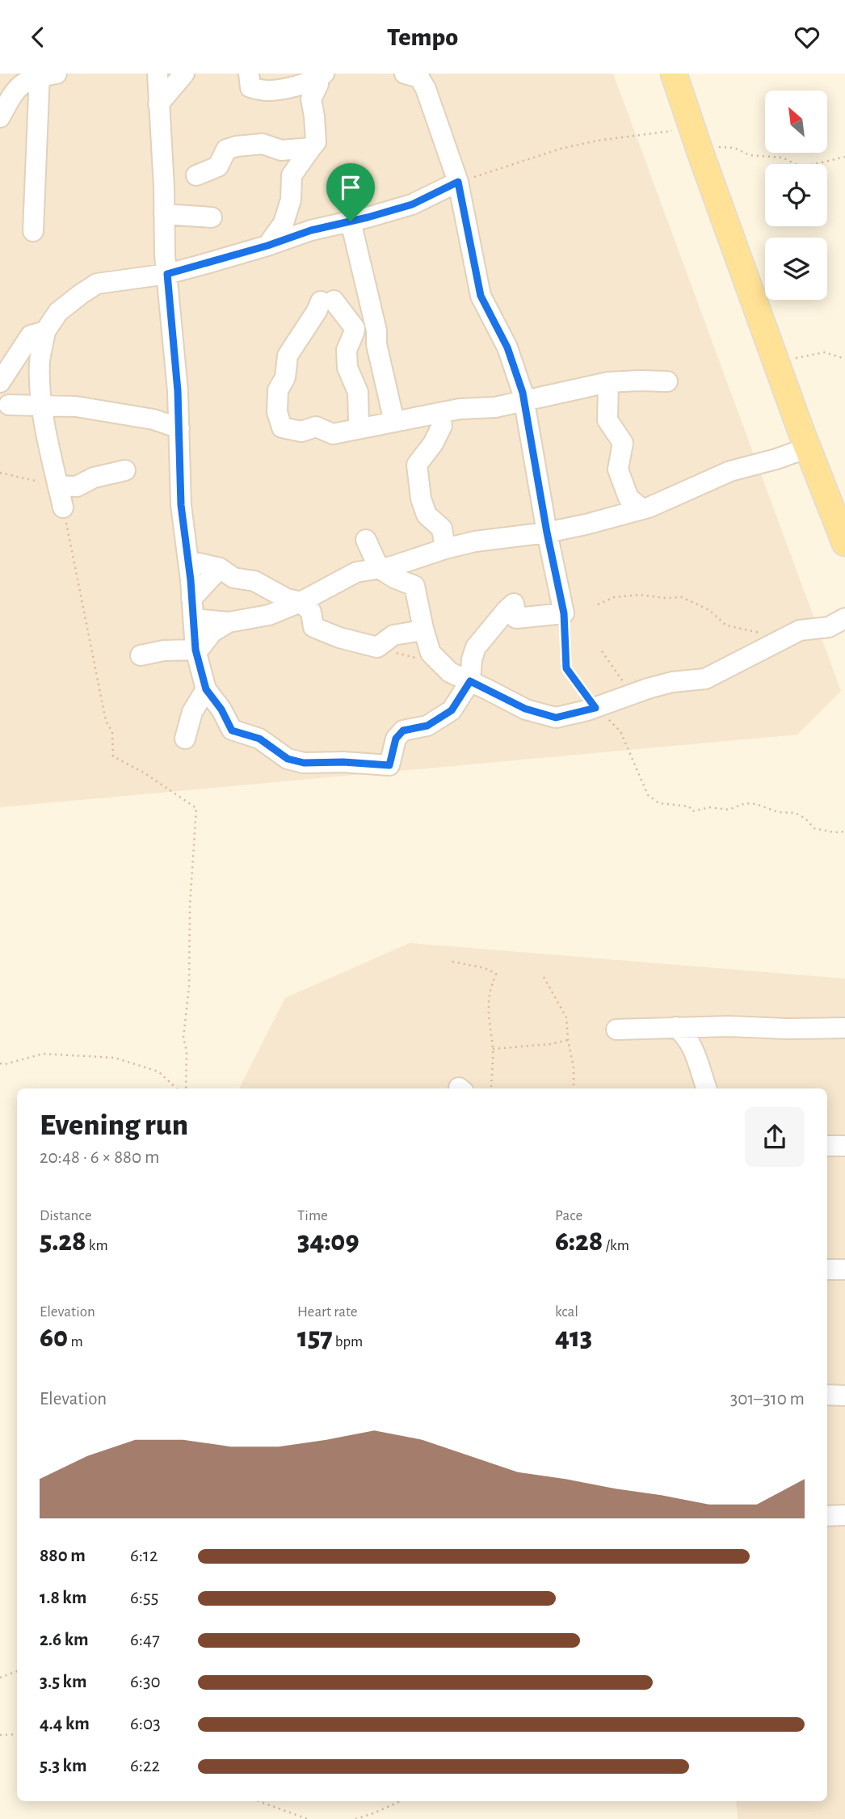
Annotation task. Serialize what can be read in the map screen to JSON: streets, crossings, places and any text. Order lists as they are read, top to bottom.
{
  "north": "top left",
  "page": {
    "header": "Tempo",
    "heading": ["Evening run", "20:48 · 6 × 880 m"],
    "stats": [
      ["Distance", "5.28 km"],
      ["Time", "34:09"],
      ["Pace", "6:28 /km"],
      ["Elevation", "60 m"],
      ["Heart rate", "157 bpm"],
      ["kcal", "413"]
    ],
    "chart": ["Elevation", "301–310 m"],
    "list": [
      {
        "name": "880 m",
        "note": "6:12"
      },
      {
        "name": "1.8 km",
        "note": "6:55"
      },
      {
        "name": "2.6 km",
        "note": "6:47"
      },
      {
        "name": "3.5 km",
        "note": "6:30"
      },
      {
        "name": "4.4 km",
        "note": "6:03"
      },
      {
        "name": "5.3 km",
        "note": "6:22"
      }
    ]
  }
}
